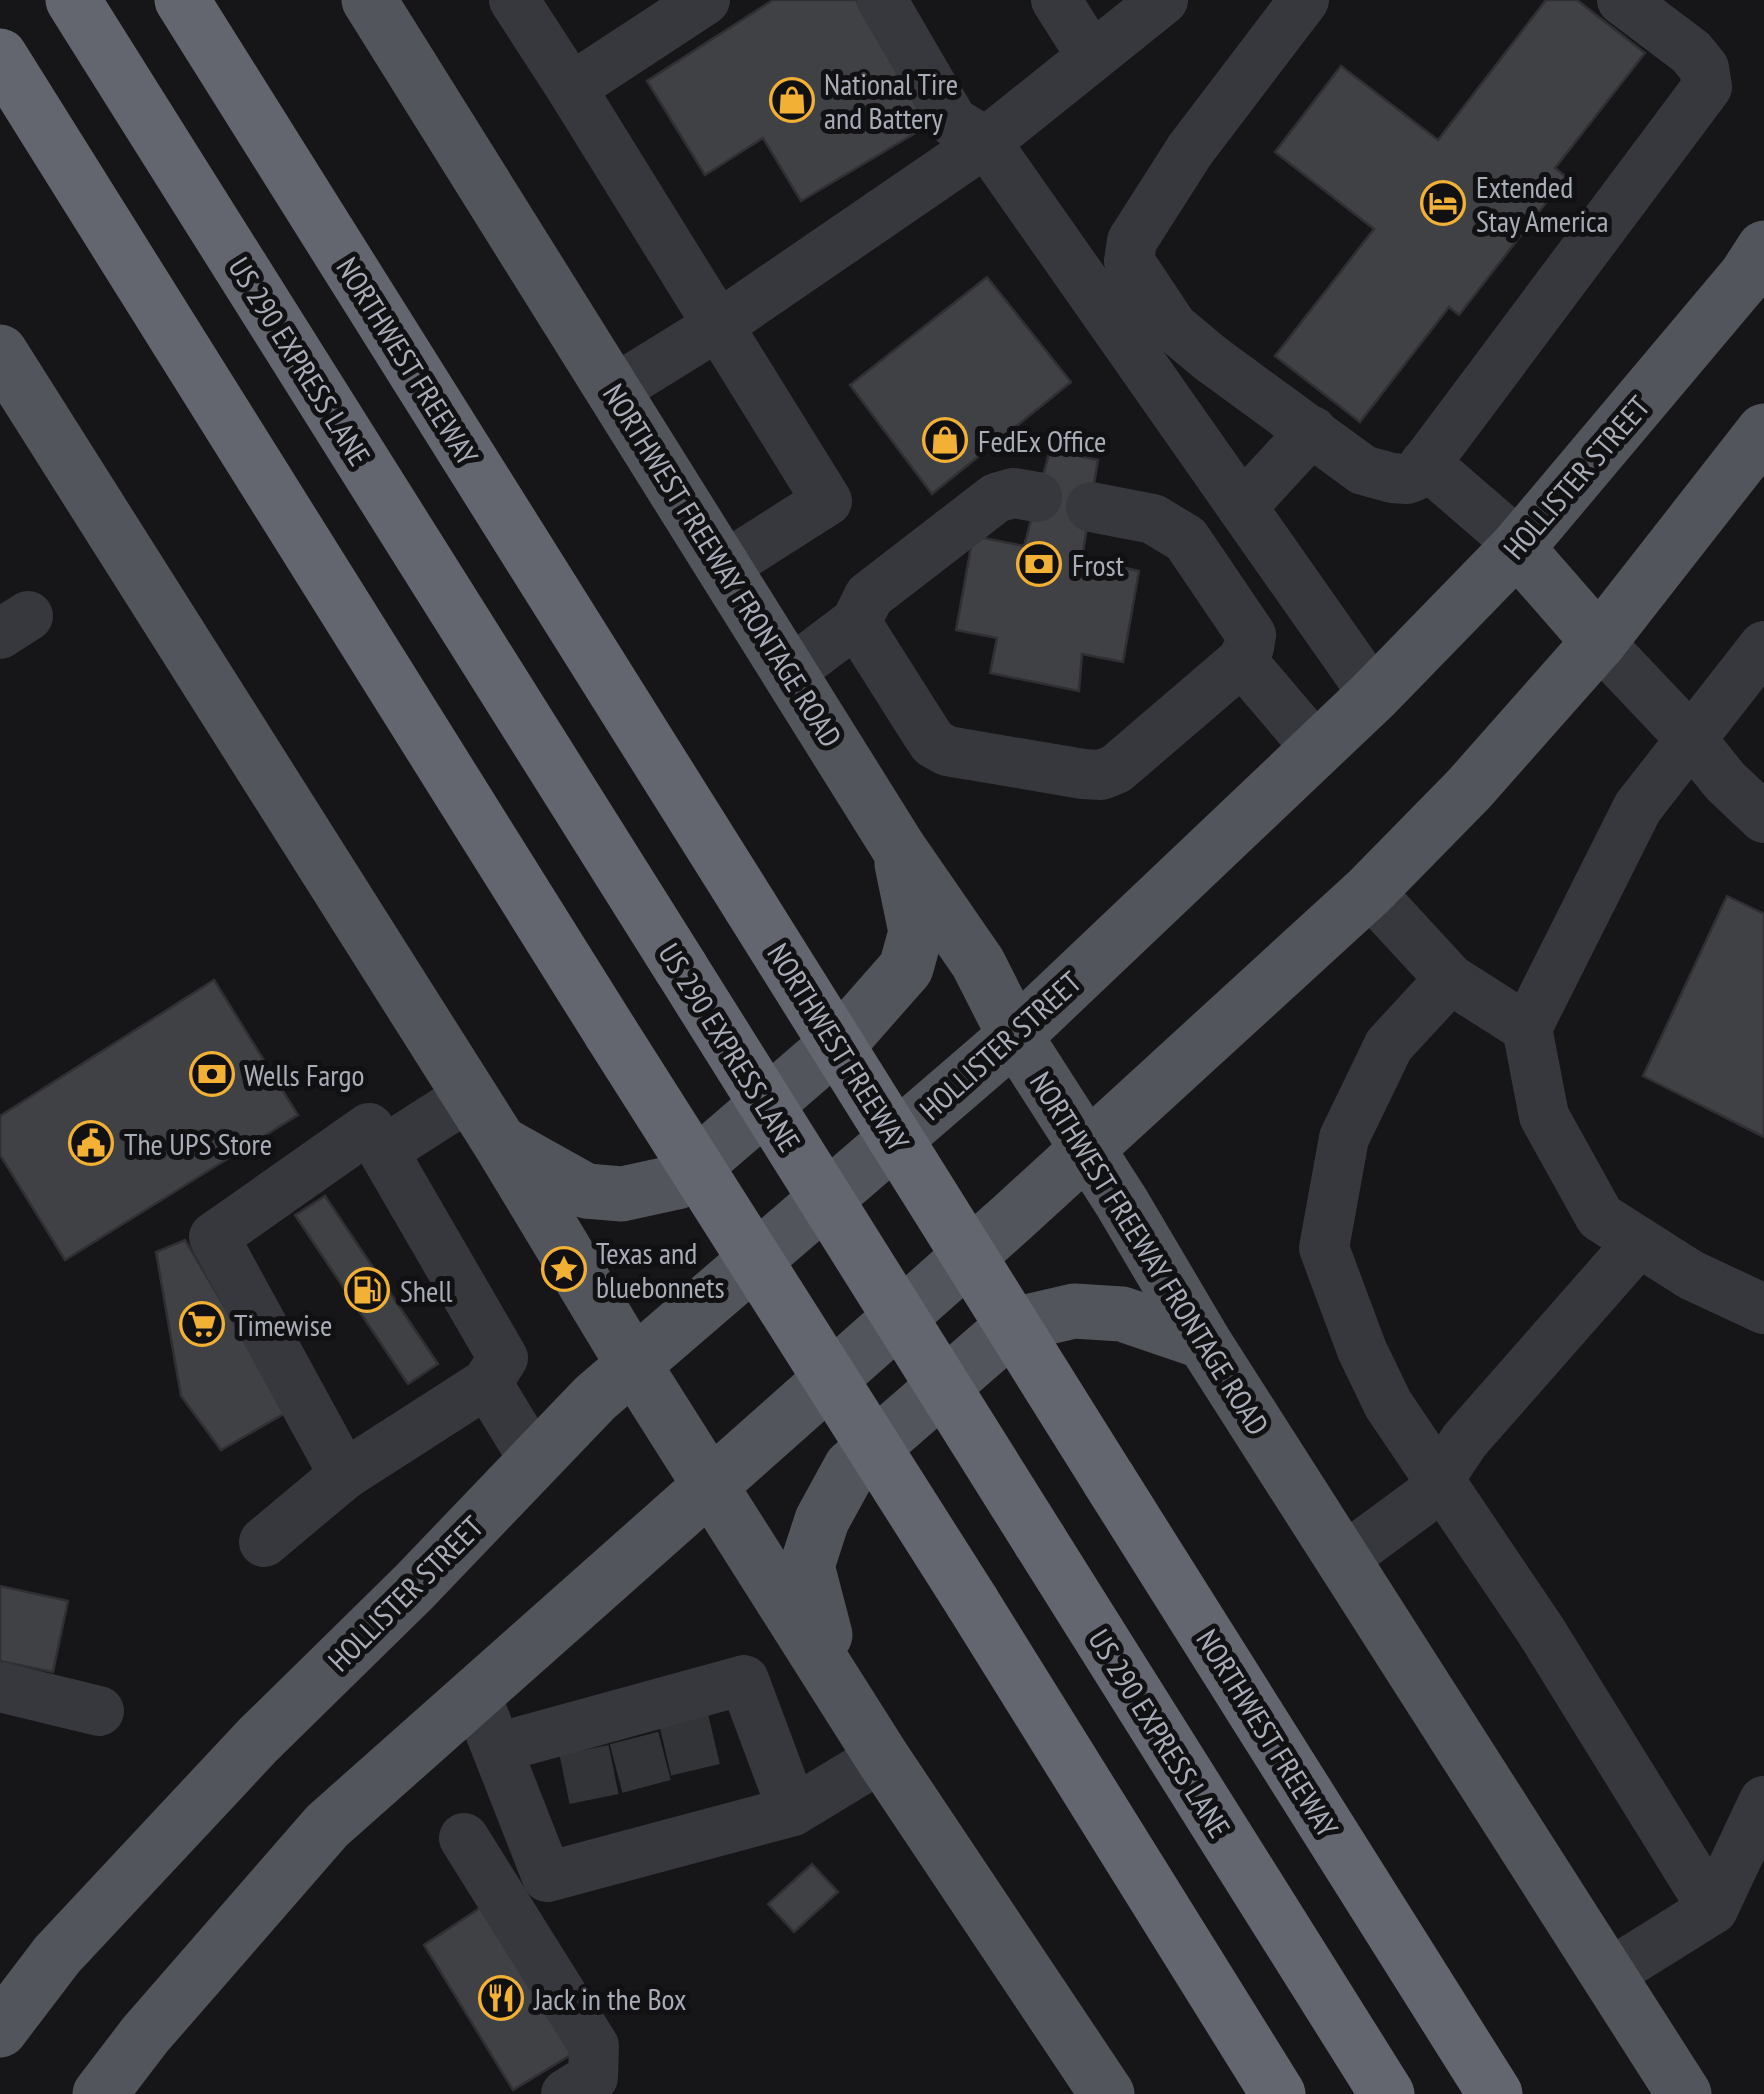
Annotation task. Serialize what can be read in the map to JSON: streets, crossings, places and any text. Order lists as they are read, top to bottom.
{
  "streets": {
    "highway": ["US 290 EXPRESS LANE", "NORTHWEST FREEWAY"],
    "main road": ["HOLLISTER STREET", "NORTHWEST FREEWAY FRONTAGE ROAD"]
  },
  "crossings": [
    ["HOLLISTER STREET", "NORTHWEST FREEWAY FRONTAGE ROAD"]
  ],
  "places": {
    "shop": ["National Tire and Battery", "FedEx Office"],
    "hotel": ["Extended Stay America"],
    "bank": ["Frost", "Wells Fargo"],
    "public building": ["The UPS Store"],
    "place": ["Texas and bluebonnets"],
    "fuel station": ["Shell"],
    "supermarket": ["Timewise"],
    "restaurant": ["Jack in the Box"]
  }
}
